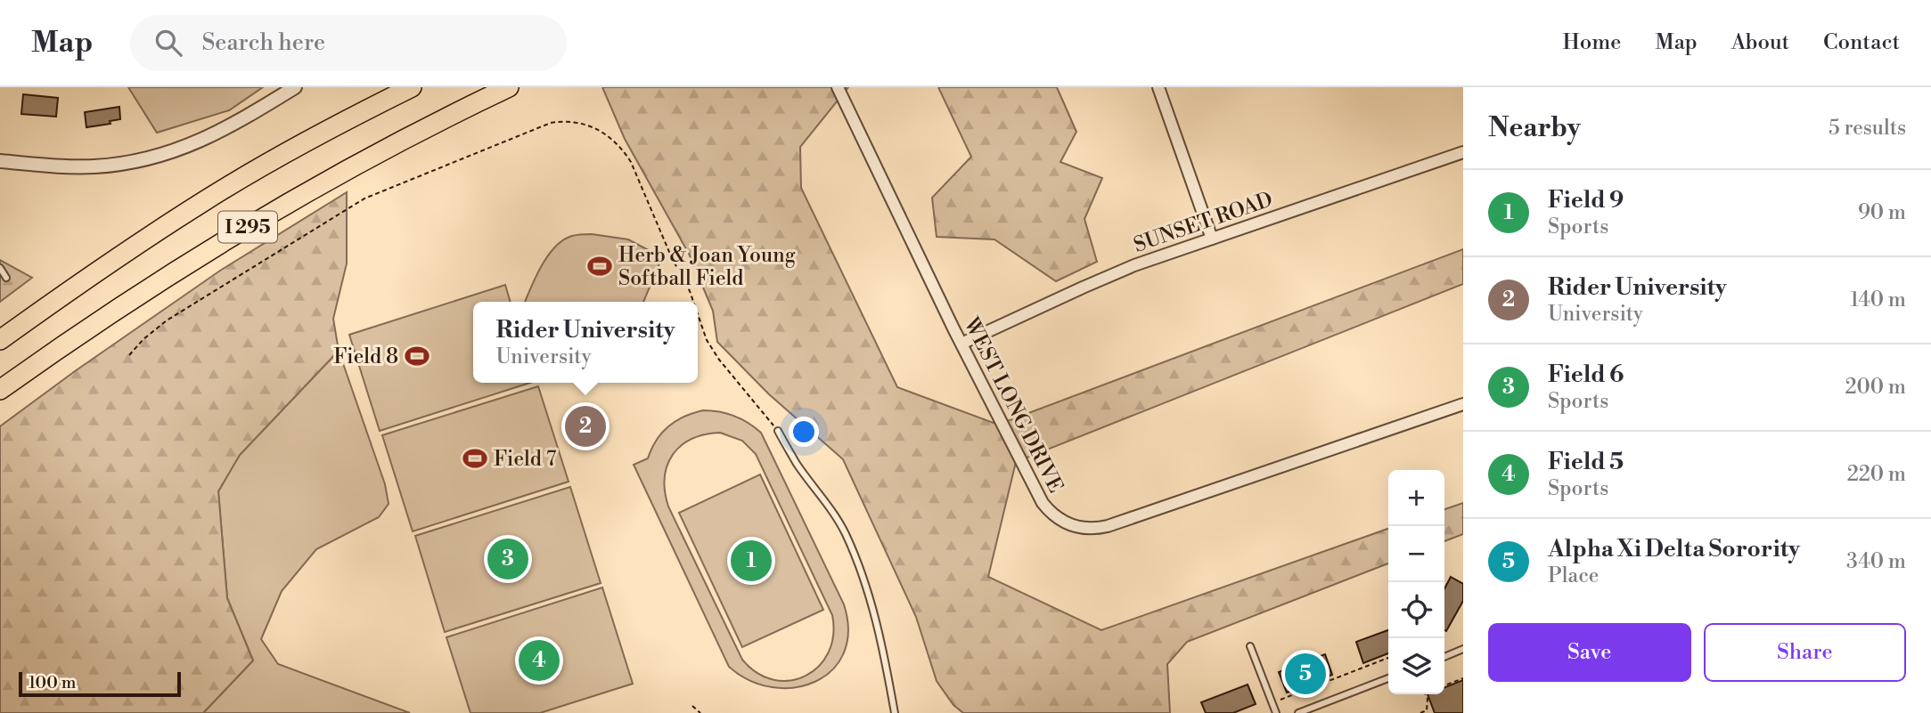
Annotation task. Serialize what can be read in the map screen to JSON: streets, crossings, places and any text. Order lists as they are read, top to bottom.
{
  "streets": {
    "highway": ["I 295"],
    "street": ["SUNSET ROAD", "WEST LONG DRIVE"]
  },
  "crossings": [
    ["SUNSET ROAD", "WEST LONG DRIVE"]
  ],
  "places": {
    "sports": ["Herb & Joan Young Softball Field", "Field 8", "Field 7"]
  },
  "scale_bar": "100 m",
  "page": {
    "header": "Map",
    "search": "Search here",
    "nav": [
      "Home",
      "Map",
      "About",
      "Contact"
    ],
    "heading": ["Nearby", "5 results"],
    "list": [
      {
        "mark": "1",
        "name": "Field 9",
        "note": "Sports",
        "value": "90 m"
      },
      {
        "mark": "2",
        "name": "Rider University",
        "note": "University",
        "value": "140 m"
      },
      {
        "mark": "3",
        "name": "Field 6",
        "note": "Sports",
        "value": "200 m"
      },
      {
        "mark": "4",
        "name": "Field 5",
        "note": "Sports",
        "value": "220 m"
      },
      {
        "mark": "5",
        "name": "Alpha Xi Delta Sorority",
        "note": "Place",
        "value": "340 m"
      }
    ],
    "popup": ["Rider University", "University"],
    "pins": [
      "2",
      "3",
      "1",
      "4",
      "5"
    ],
    "map_buttons": ["+", "−"],
    "buttons": ["Save", "Share"],
    "scale": "100 m"
  }
}
